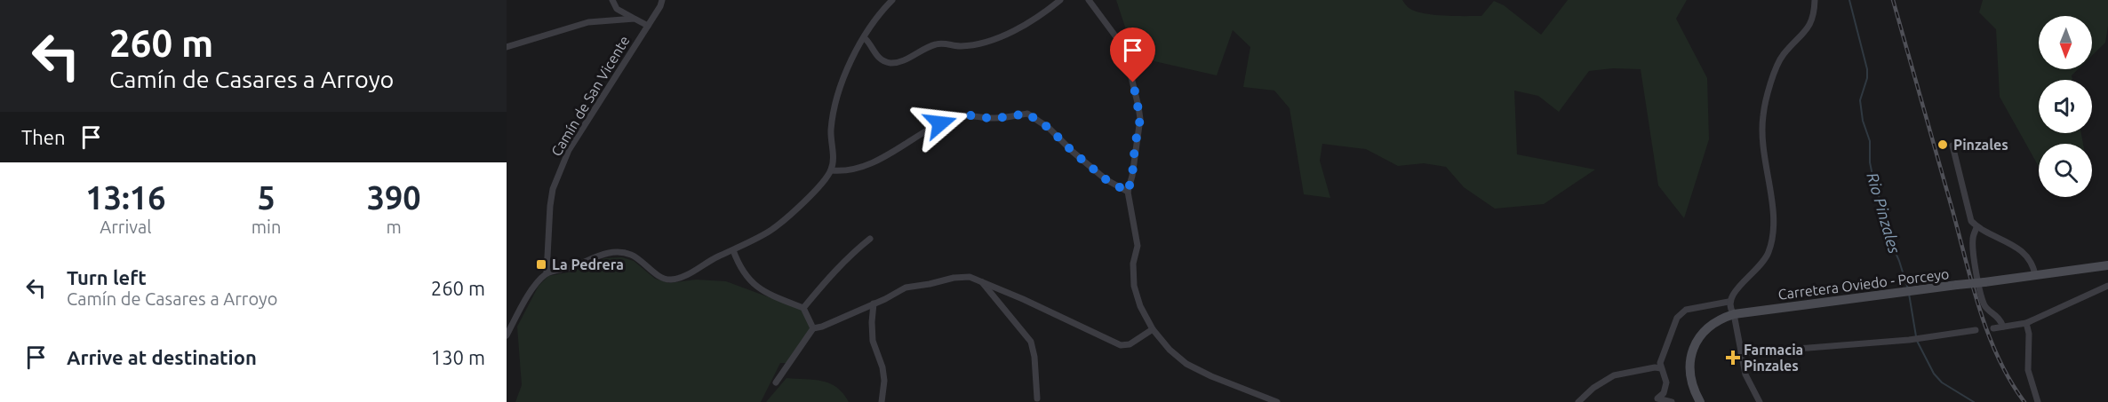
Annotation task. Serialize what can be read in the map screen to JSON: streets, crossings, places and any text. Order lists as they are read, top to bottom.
{
  "streets": {
    "main road": ["Carretera Oviedo - Porceyo"],
    "street": ["Camín de San Vicente"]
  },
  "water": ["Rio Pinzales"],
  "places": {
    "other": ["Pinzales"],
    "transit": ["La Pedrera"],
    "health": ["Farmacia Pinzales"]
  },
  "north": "bottom",
  "page": {
    "turn": ["260 m", "Camín de Casares a Arroyo"],
    "then": "Then",
    "eta": [
      "13:16",
      "Arrival",
      "5",
      "min",
      "390",
      "m"
    ],
    "list": [
      {
        "name": "Turn left",
        "note": "Camín de Casares a Arroyo",
        "value": "260 m"
      },
      {
        "name": "Arrive at destination",
        "value": "130 m"
      }
    ]
  }
}
